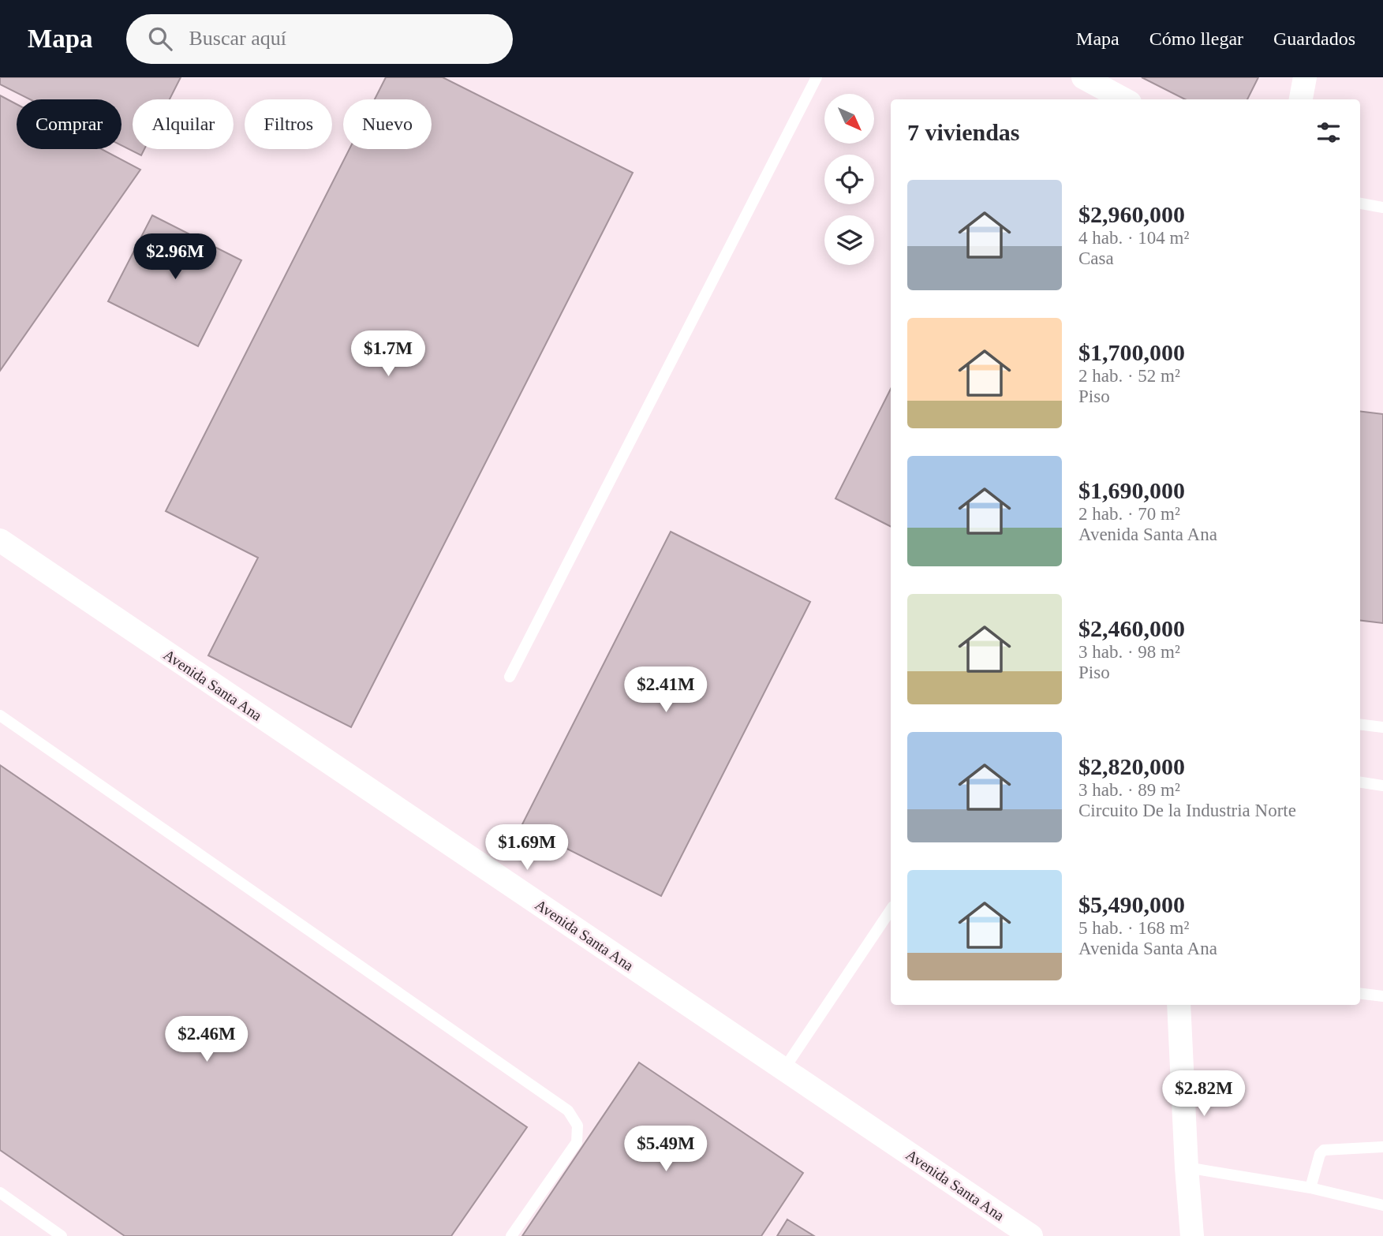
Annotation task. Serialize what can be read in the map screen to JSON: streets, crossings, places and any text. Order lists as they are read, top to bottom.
{
  "streets": {
    "street": ["Avenida Santa Ana"]
  },
  "north": "bottom right",
  "page": {
    "header": "Mapa",
    "search": "Buscar aquí",
    "nav": ["Mapa", "Cómo llegar", "Guardados"],
    "chip": [
      "Comprar",
      "Alquilar",
      "Filtros",
      "Nuevo"
    ],
    "heading": "7 viviendas",
    "list": [
      {
        "name": "$2,960,000",
        "note": "4 hab. · 104 m² · Casa"
      },
      {
        "name": "$1,700,000",
        "note": "2 hab. · 52 m² · Piso"
      },
      {
        "name": "$1,690,000",
        "note": "2 hab. · 70 m² · Avenida Santa Ana"
      },
      {
        "name": "$2,460,000",
        "note": "3 hab. · 98 m² · Piso"
      },
      {
        "name": "$2,820,000",
        "note": "3 hab. · 89 m² · Circuito De la Industria Norte"
      },
      {
        "name": "$5,490,000",
        "note": "5 hab. · 168 m² · Avenida Santa Ana"
      }
    ],
    "price": [
      "$2.96M",
      "$1.7M",
      "$2.41M",
      "$1.69M",
      "$2.46M",
      "$2.82M",
      "$5.49M"
    ]
  }
}
